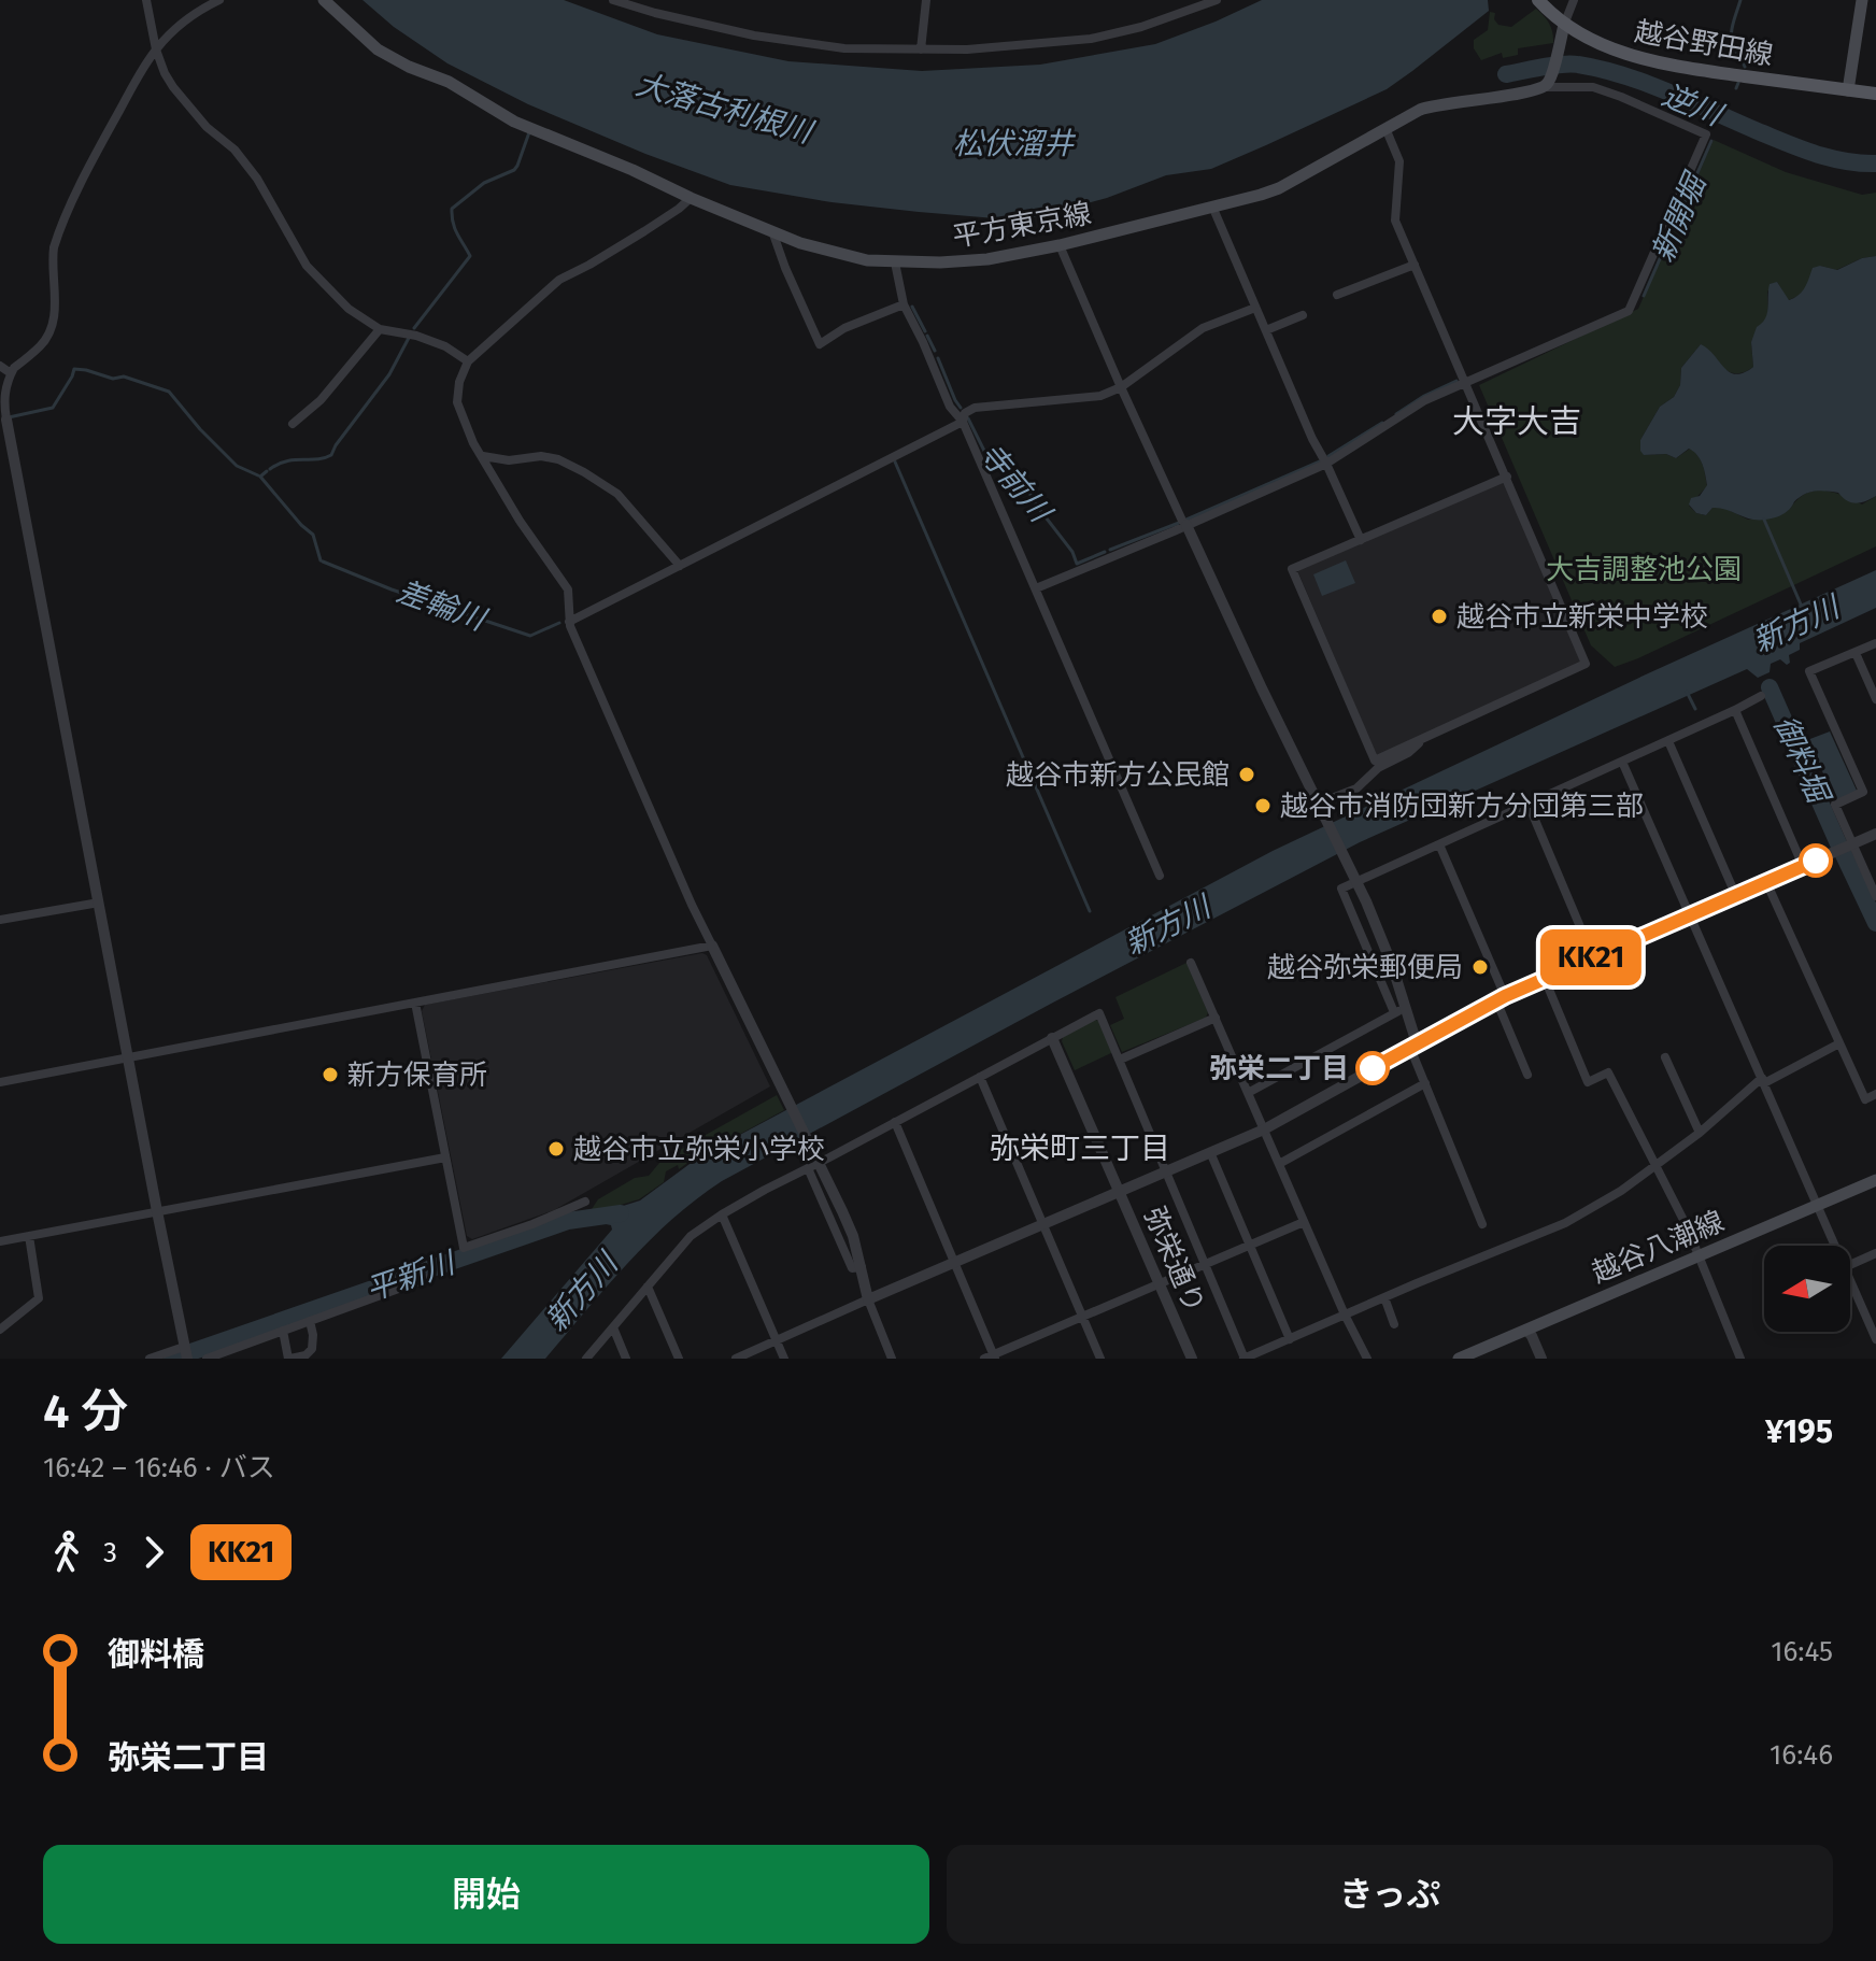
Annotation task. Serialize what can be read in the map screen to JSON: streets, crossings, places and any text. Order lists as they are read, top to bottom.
{
  "streets": {
    "main road": ["越谷野田線", "平方東京線", "越谷八潮線"],
    "street": ["弥栄通り"]
  },
  "districts": ["大字大吉", "弥栄町三丁目"],
  "water": [
    "逆川",
    "大落古利根川",
    "松伏溜井",
    "新開堀",
    "寺前川",
    "差輪川",
    "新方川",
    "御料堀",
    "平新川"
  ],
  "parks": ["大吉調整池公園"],
  "places": [
    "越谷市立新栄中学校",
    "越谷市新方公民館",
    "越谷市消防団新方分団第三部",
    "越谷弥栄郵便局",
    "弥栄二丁目",
    "新方保育所",
    "越谷市立弥栄小学校"
  ],
  "lines": ["bus line KK21"],
  "north": "left",
  "page": {
    "on_map": "KK21",
    "heading": ["4 分", "16:42 – 16:46 · バス", "¥195"],
    "legs": ["3", "KK21"],
    "list": [
      {
        "name": "御料橋",
        "value": "16:45"
      },
      {
        "name": "弥栄二丁目",
        "value": "16:46"
      }
    ],
    "buttons": ["開始", "きっぷ"]
  }
}
